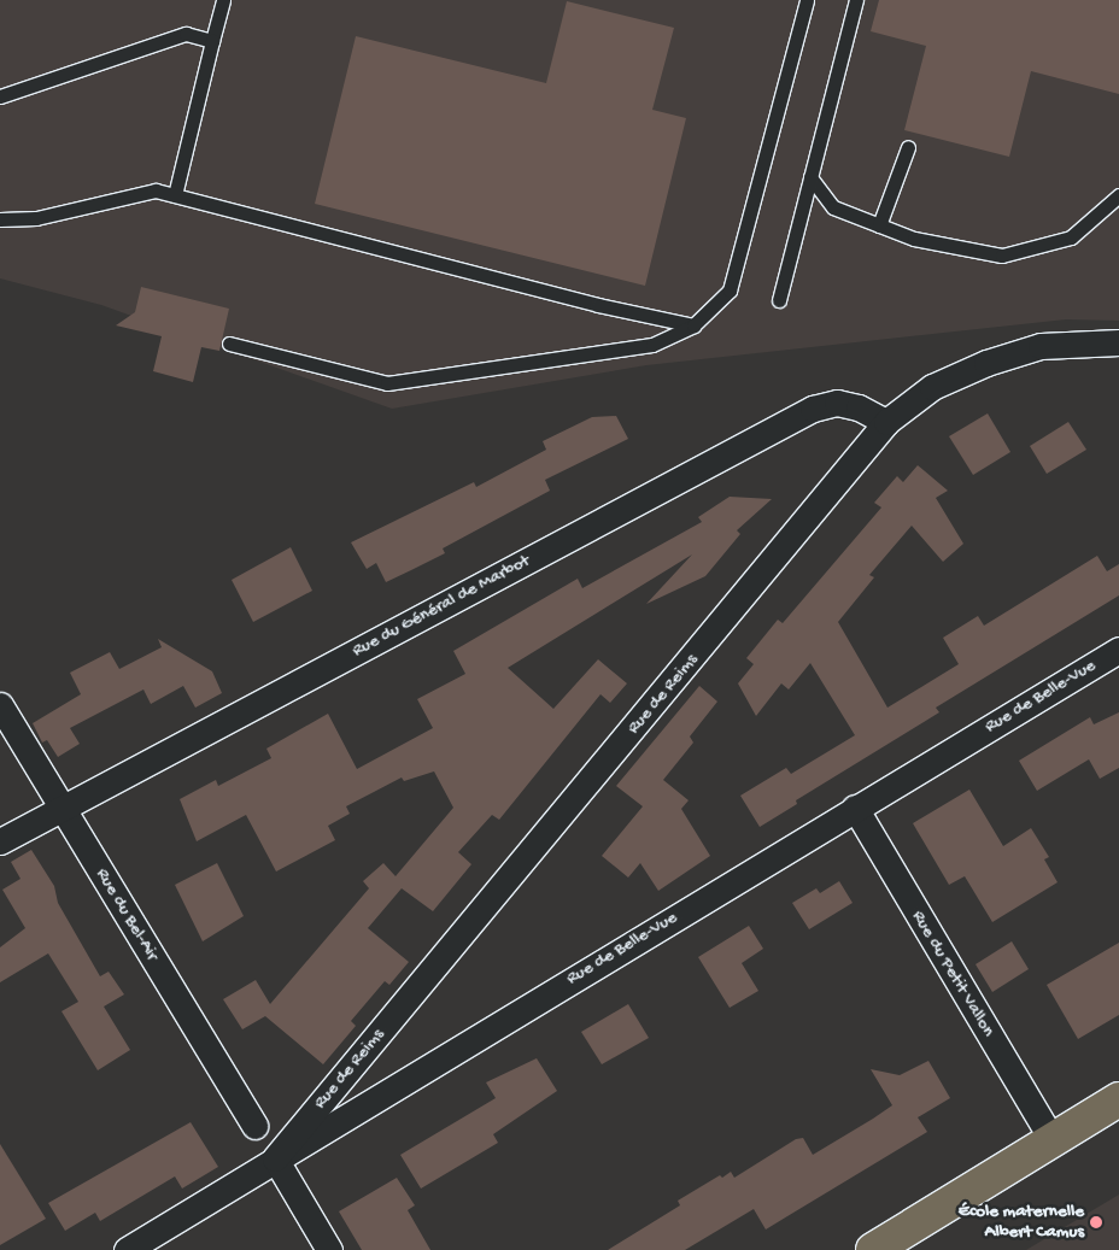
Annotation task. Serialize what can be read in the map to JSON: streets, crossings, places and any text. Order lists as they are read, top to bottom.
{
  "streets": {
    "street": [
      "Rue du Général de Marbot",
      "Rue de Reims",
      "Rue de Belle-Vue",
      "Rue du Bel-Air",
      "Rue du Petit Vallon"
    ]
  },
  "crossings": [
    ["Rue du Général de Marbot", "Rue de Reims"],
    ["Rue du Général de Marbot", "Rue du Bel-Air"],
    ["Rue de Reims", "Rue de Belle-Vue"],
    ["Rue de Belle-Vue", "Rue du Petit Vallon"]
  ],
  "places": ["École maternelle Albert Camus"]
}
